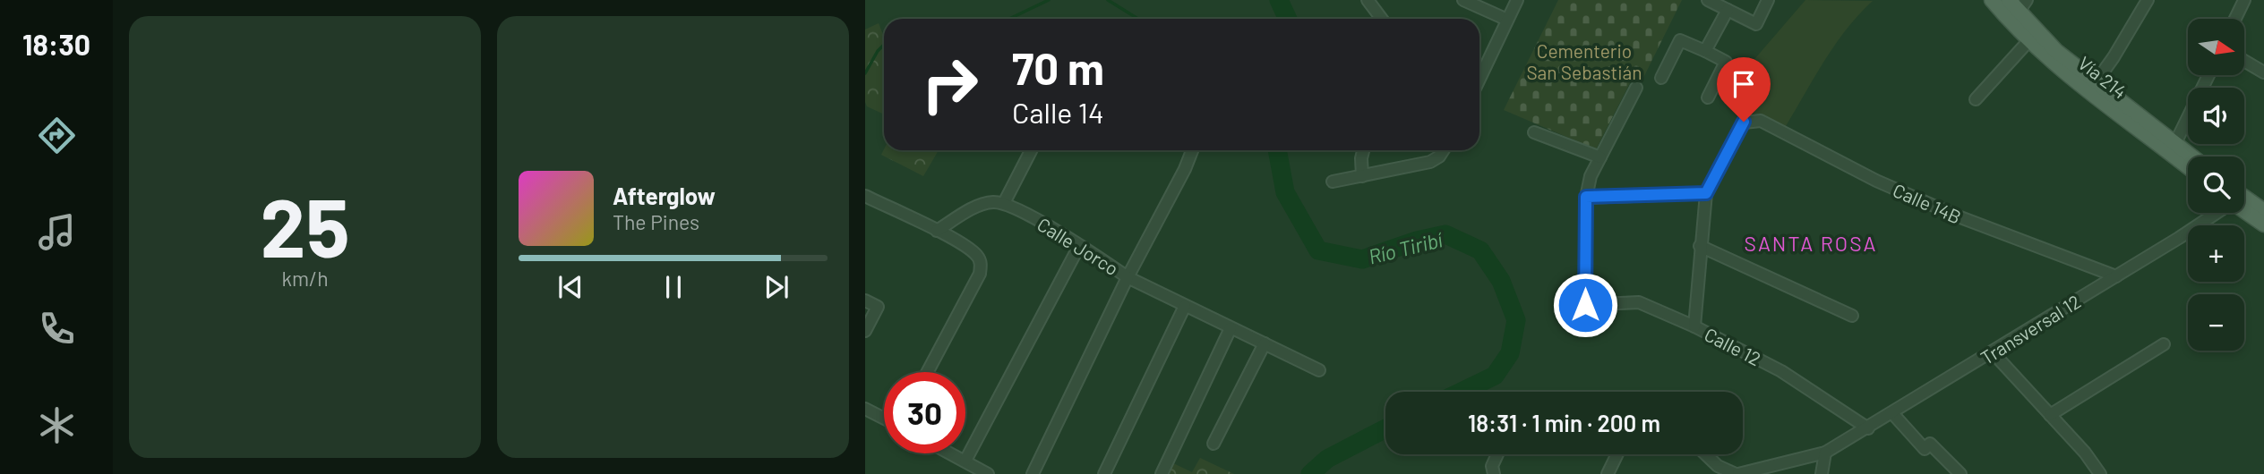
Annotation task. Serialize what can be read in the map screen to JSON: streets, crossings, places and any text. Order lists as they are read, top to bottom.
{
  "streets": {
    "main road": ["Vía 214"],
    "street": [
      "Calle 14B",
      "Calle Jorco",
      "Transversal 12",
      "Calle 12"
    ]
  },
  "crossings": [
    ["Calle 14B", "Transversal 12"],
    ["Transversal 12", "Calle 12"]
  ],
  "districts": ["SANTA ROSA"],
  "water": ["Río Tiribí"],
  "parks": ["Cementerio San Sebastián"],
  "north": "right",
  "page": {
    "tabs": "18:30",
    "tile": ["25", "km/h"],
    "map_buttons": ["+", "−"],
    "turn": ["70 m", "Calle 14"],
    "song": ["Afterglow", "The Pines"],
    "limit": "30",
    "trip": "18:31 · 1 min · 200 m"
  }
}
